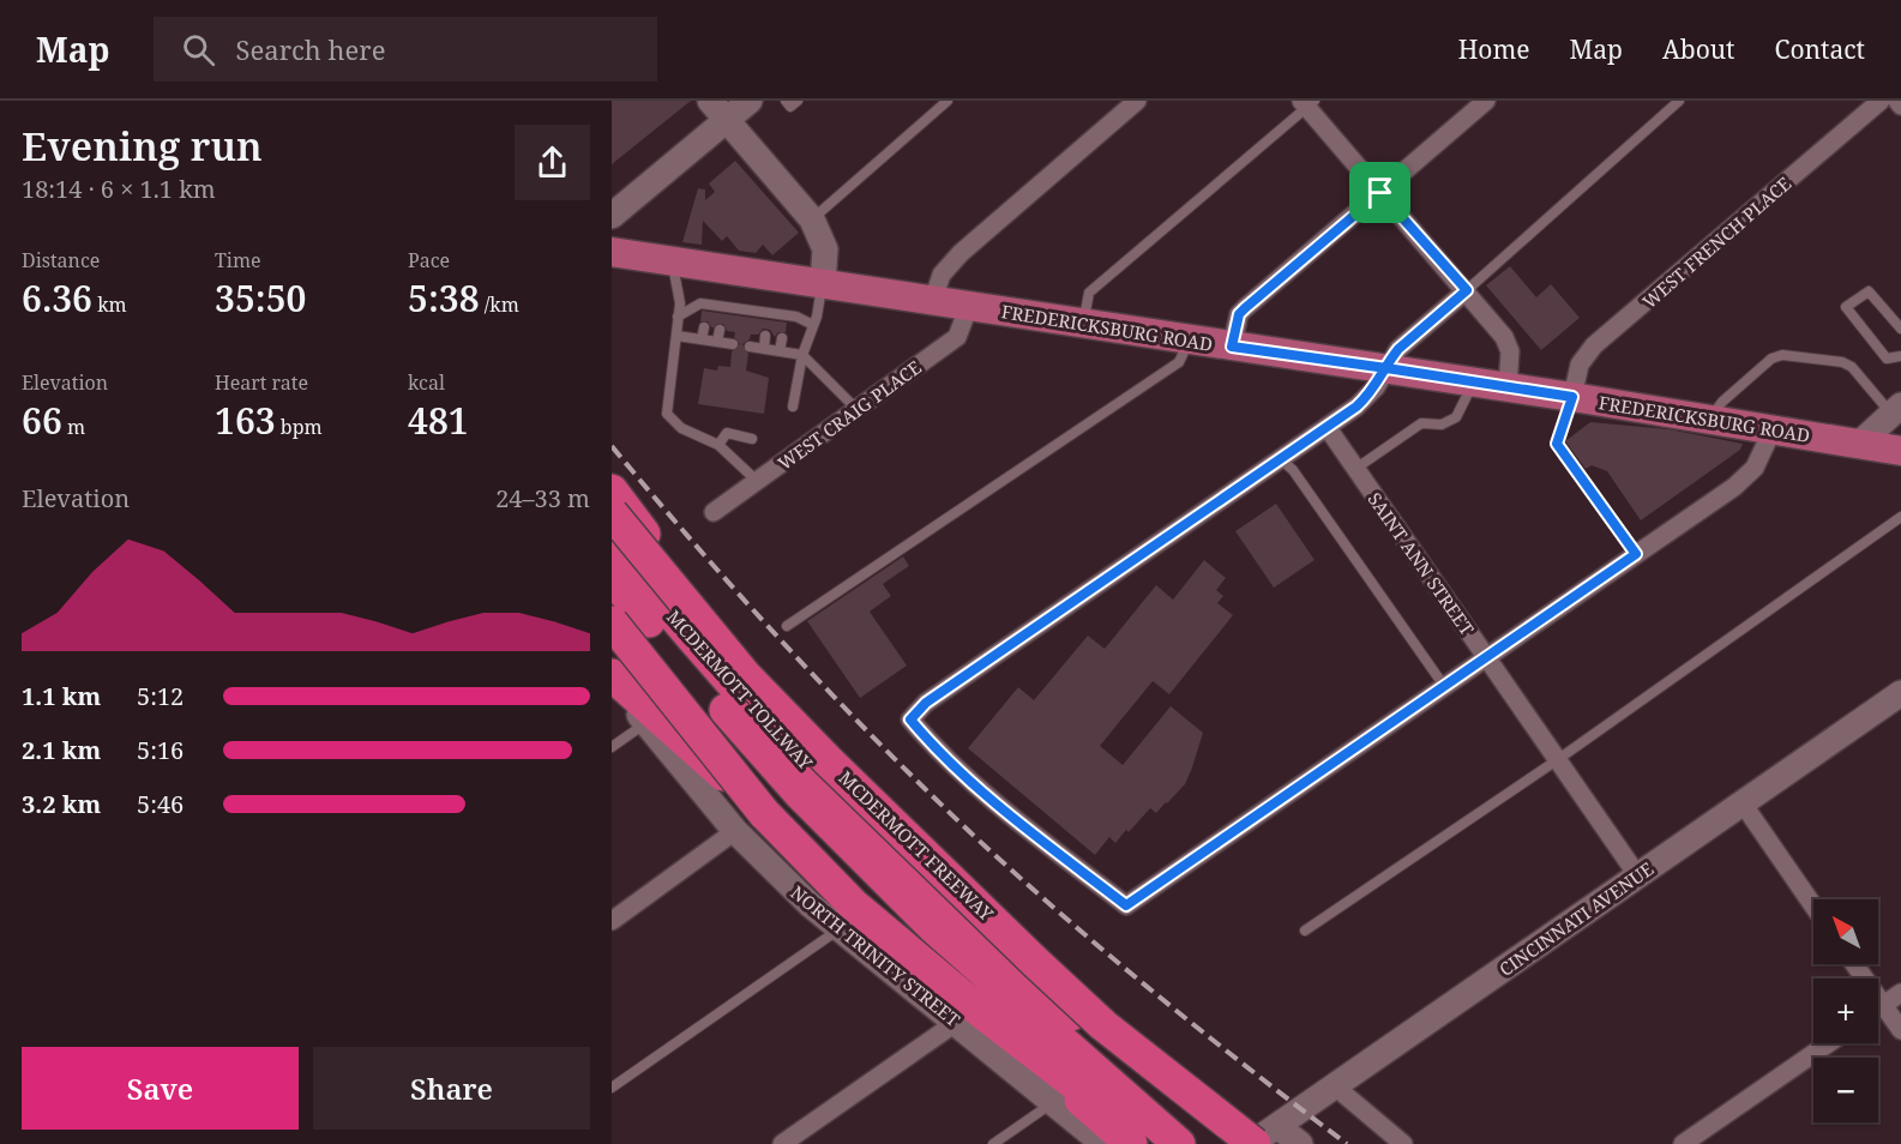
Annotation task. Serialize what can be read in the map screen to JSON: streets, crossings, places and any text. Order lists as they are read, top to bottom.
{
  "streets": {
    "highway": ["MCDERMOTT TOLLWAY", "MCDERMOTT FREEWAY"],
    "main road": ["FREDERICKSBURG ROAD"],
    "street": [
      "WEST FRENCH PLACE",
      "WEST CRAIG PLACE",
      "SAINT ANN STREET",
      "CINCINNATI AVENUE",
      "NORTH TRINITY STREET"
    ]
  },
  "crossings": [
    ["WEST FRENCH PLACE", "FREDERICKSBURG ROAD"],
    ["FREDERICKSBURG ROAD", "WEST CRAIG PLACE"],
    ["SAINT ANN STREET", "CINCINNATI AVENUE"],
    ["MCDERMOTT TOLLWAY", "MCDERMOTT FREEWAY"],
    ["MCDERMOTT TOLLWAY", "CINCINNATI AVENUE"],
    ["MCDERMOTT FREEWAY", "CINCINNATI AVENUE"]
  ],
  "north": "top left",
  "page": {
    "header": "Map",
    "search": "Search here",
    "nav": [
      "Home",
      "Map",
      "About",
      "Contact"
    ],
    "heading": ["Evening run", "18:14 · 6 × 1.1 km"],
    "stats": [
      ["Distance", "6.36 km"],
      ["Time", "35:50"],
      ["Pace", "5:38 /km"],
      ["Elevation", "66 m"],
      ["Heart rate", "163 bpm"],
      ["kcal", "481"]
    ],
    "chart": ["Elevation", "24–33 m"],
    "list": [
      {
        "name": "1.1 km",
        "note": "5:12"
      },
      {
        "name": "2.1 km",
        "note": "5:16"
      },
      {
        "name": "3.2 km",
        "note": "5:46"
      }
    ],
    "map_buttons": ["+", "−"],
    "buttons": ["Save", "Share"]
  }
}
